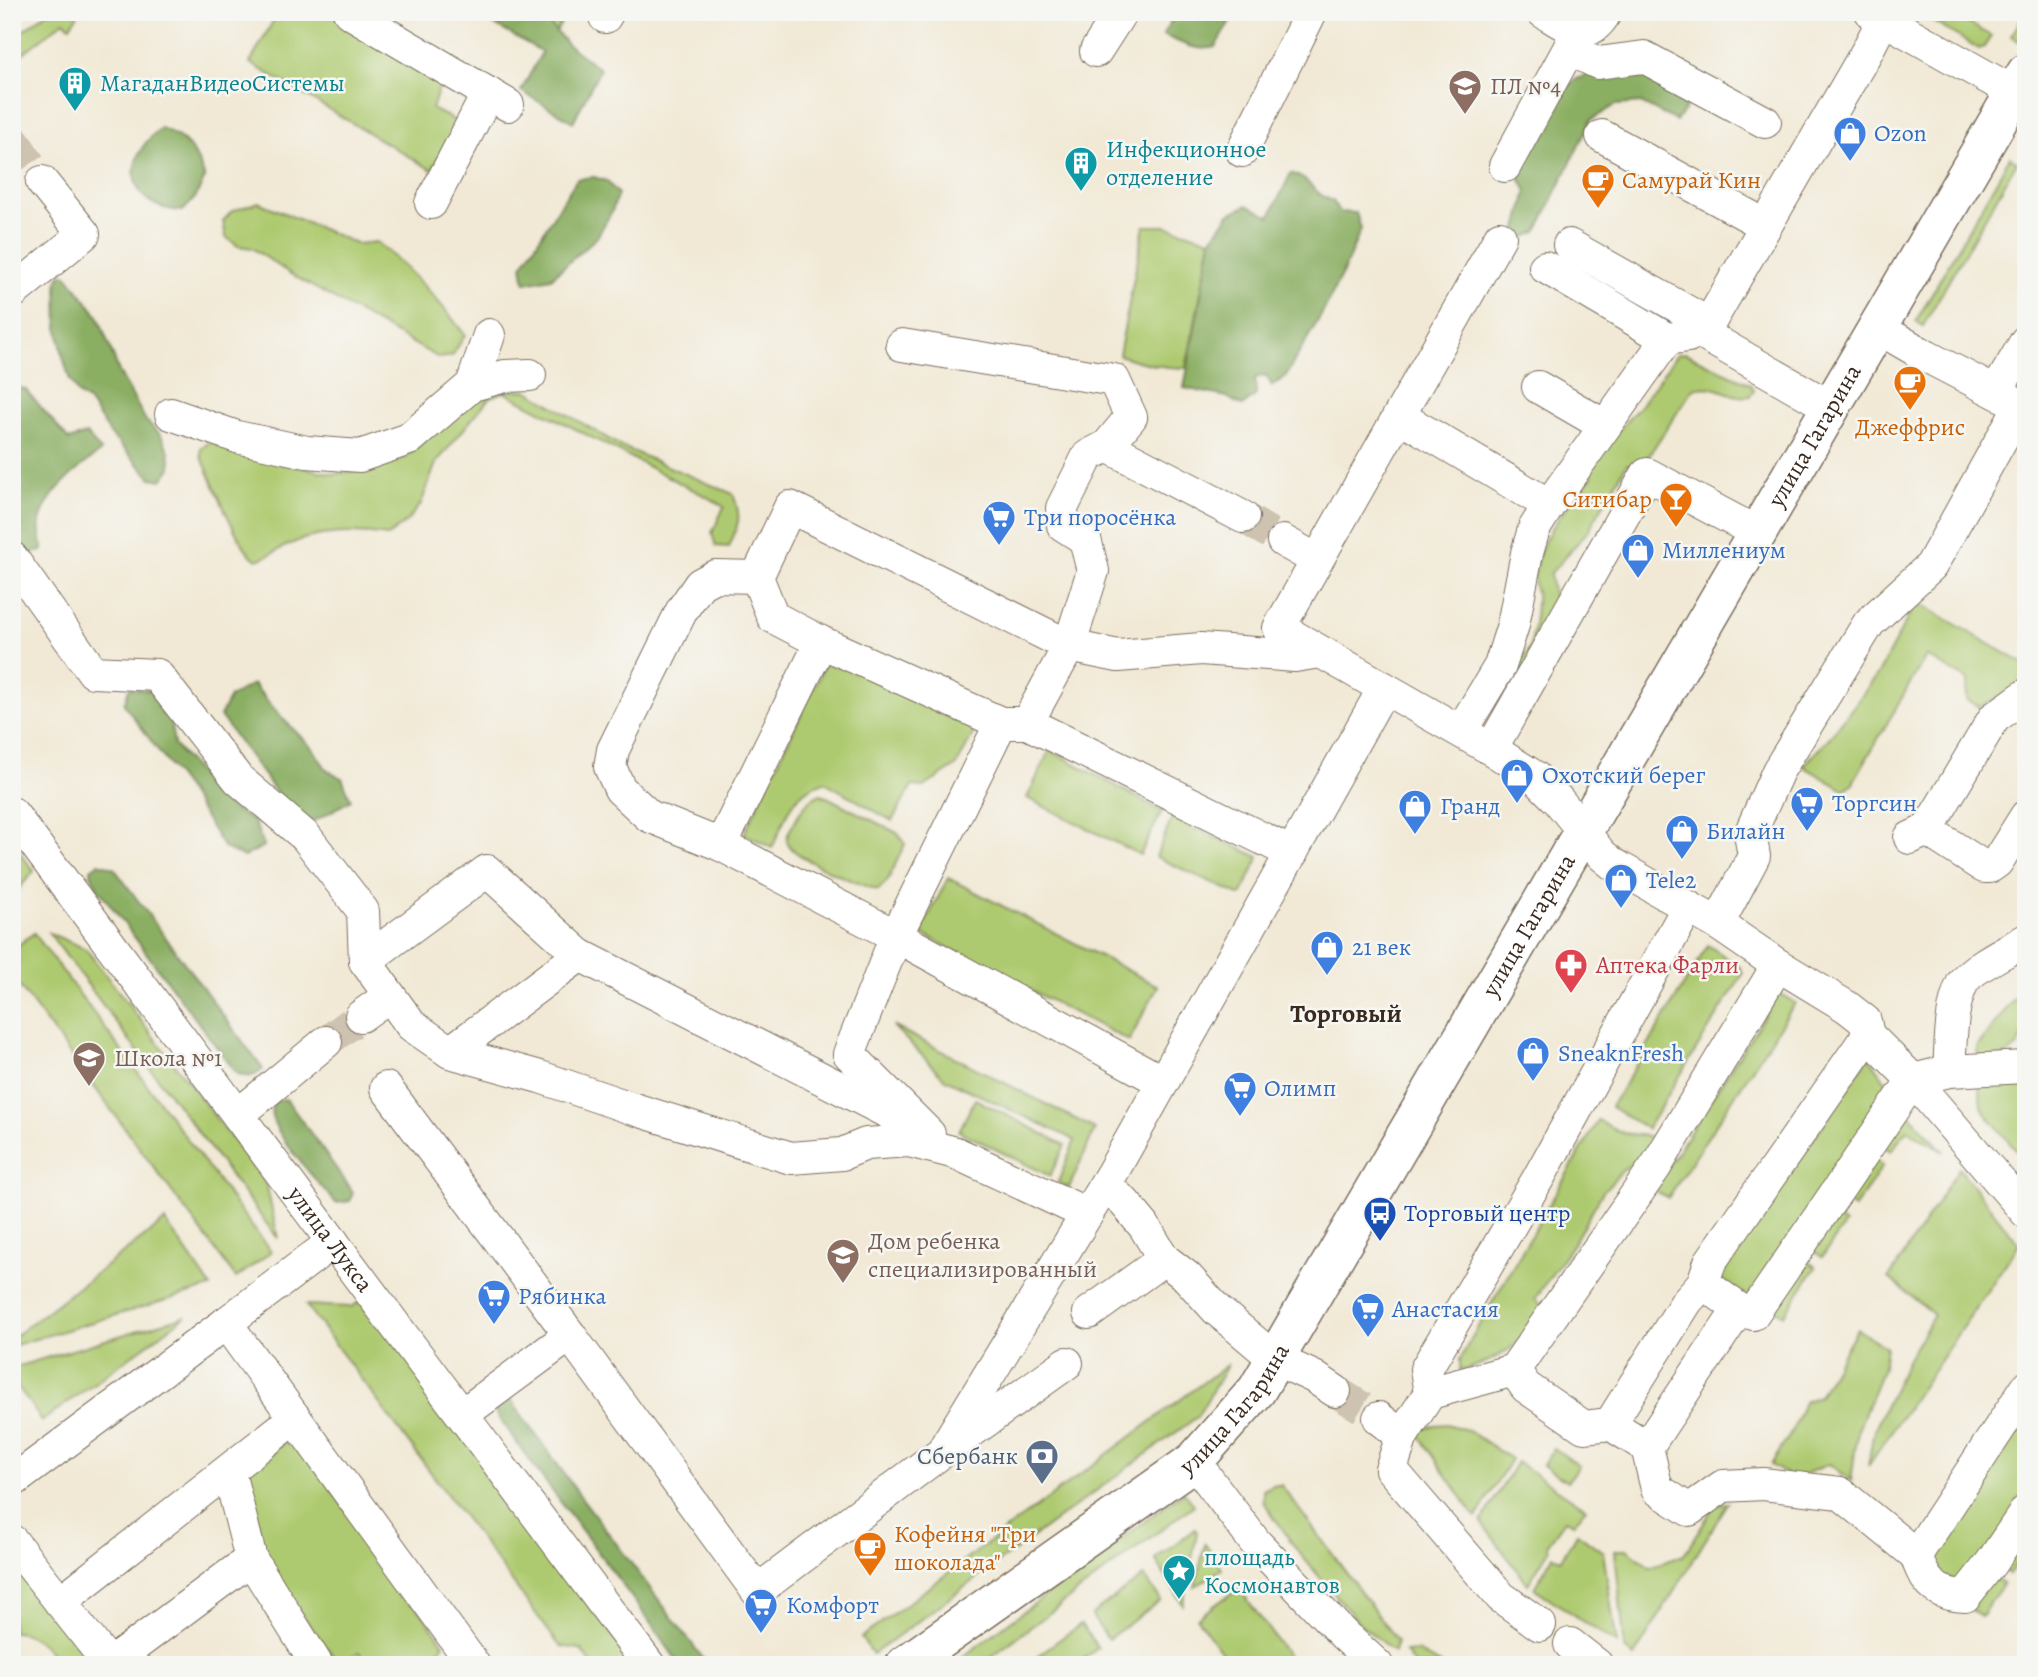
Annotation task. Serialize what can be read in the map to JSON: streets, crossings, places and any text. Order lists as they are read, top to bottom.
{
  "streets": {
    "main road": ["улица Гагарина"],
    "street": ["улица Лукса"]
  },
  "districts": ["Торговый"],
  "places": {
    "building": ["МагаданВидеоСистемы", "Инфекционное отделение"],
    "school or university": ["ПЛ №4", "Школа №1", "Дом ребенка специализированный"],
    "shop": [
      "Ozon",
      "Миллениум",
      "Охотский берег",
      "Гранд",
      "Билайн",
      "Tele2",
      "21 век",
      "SneaknFresh"
    ],
    "cafe": ["Самурай Кин", "Джеффрис", "Кофейня \"Три шоколада\""],
    "bar": ["Ситибар"],
    "supermarket": [
      "Три поросёнка",
      "Торгсин",
      "Олимп",
      "Рябинка",
      "Анастасия",
      "Комфорт"
    ],
    "pharmacy": ["Аптека Фарли"],
    "bus stop": ["Торговый центр"],
    "bank": ["Сбербанк"],
    "place": ["площадь Космонавтов"]
  }
}
